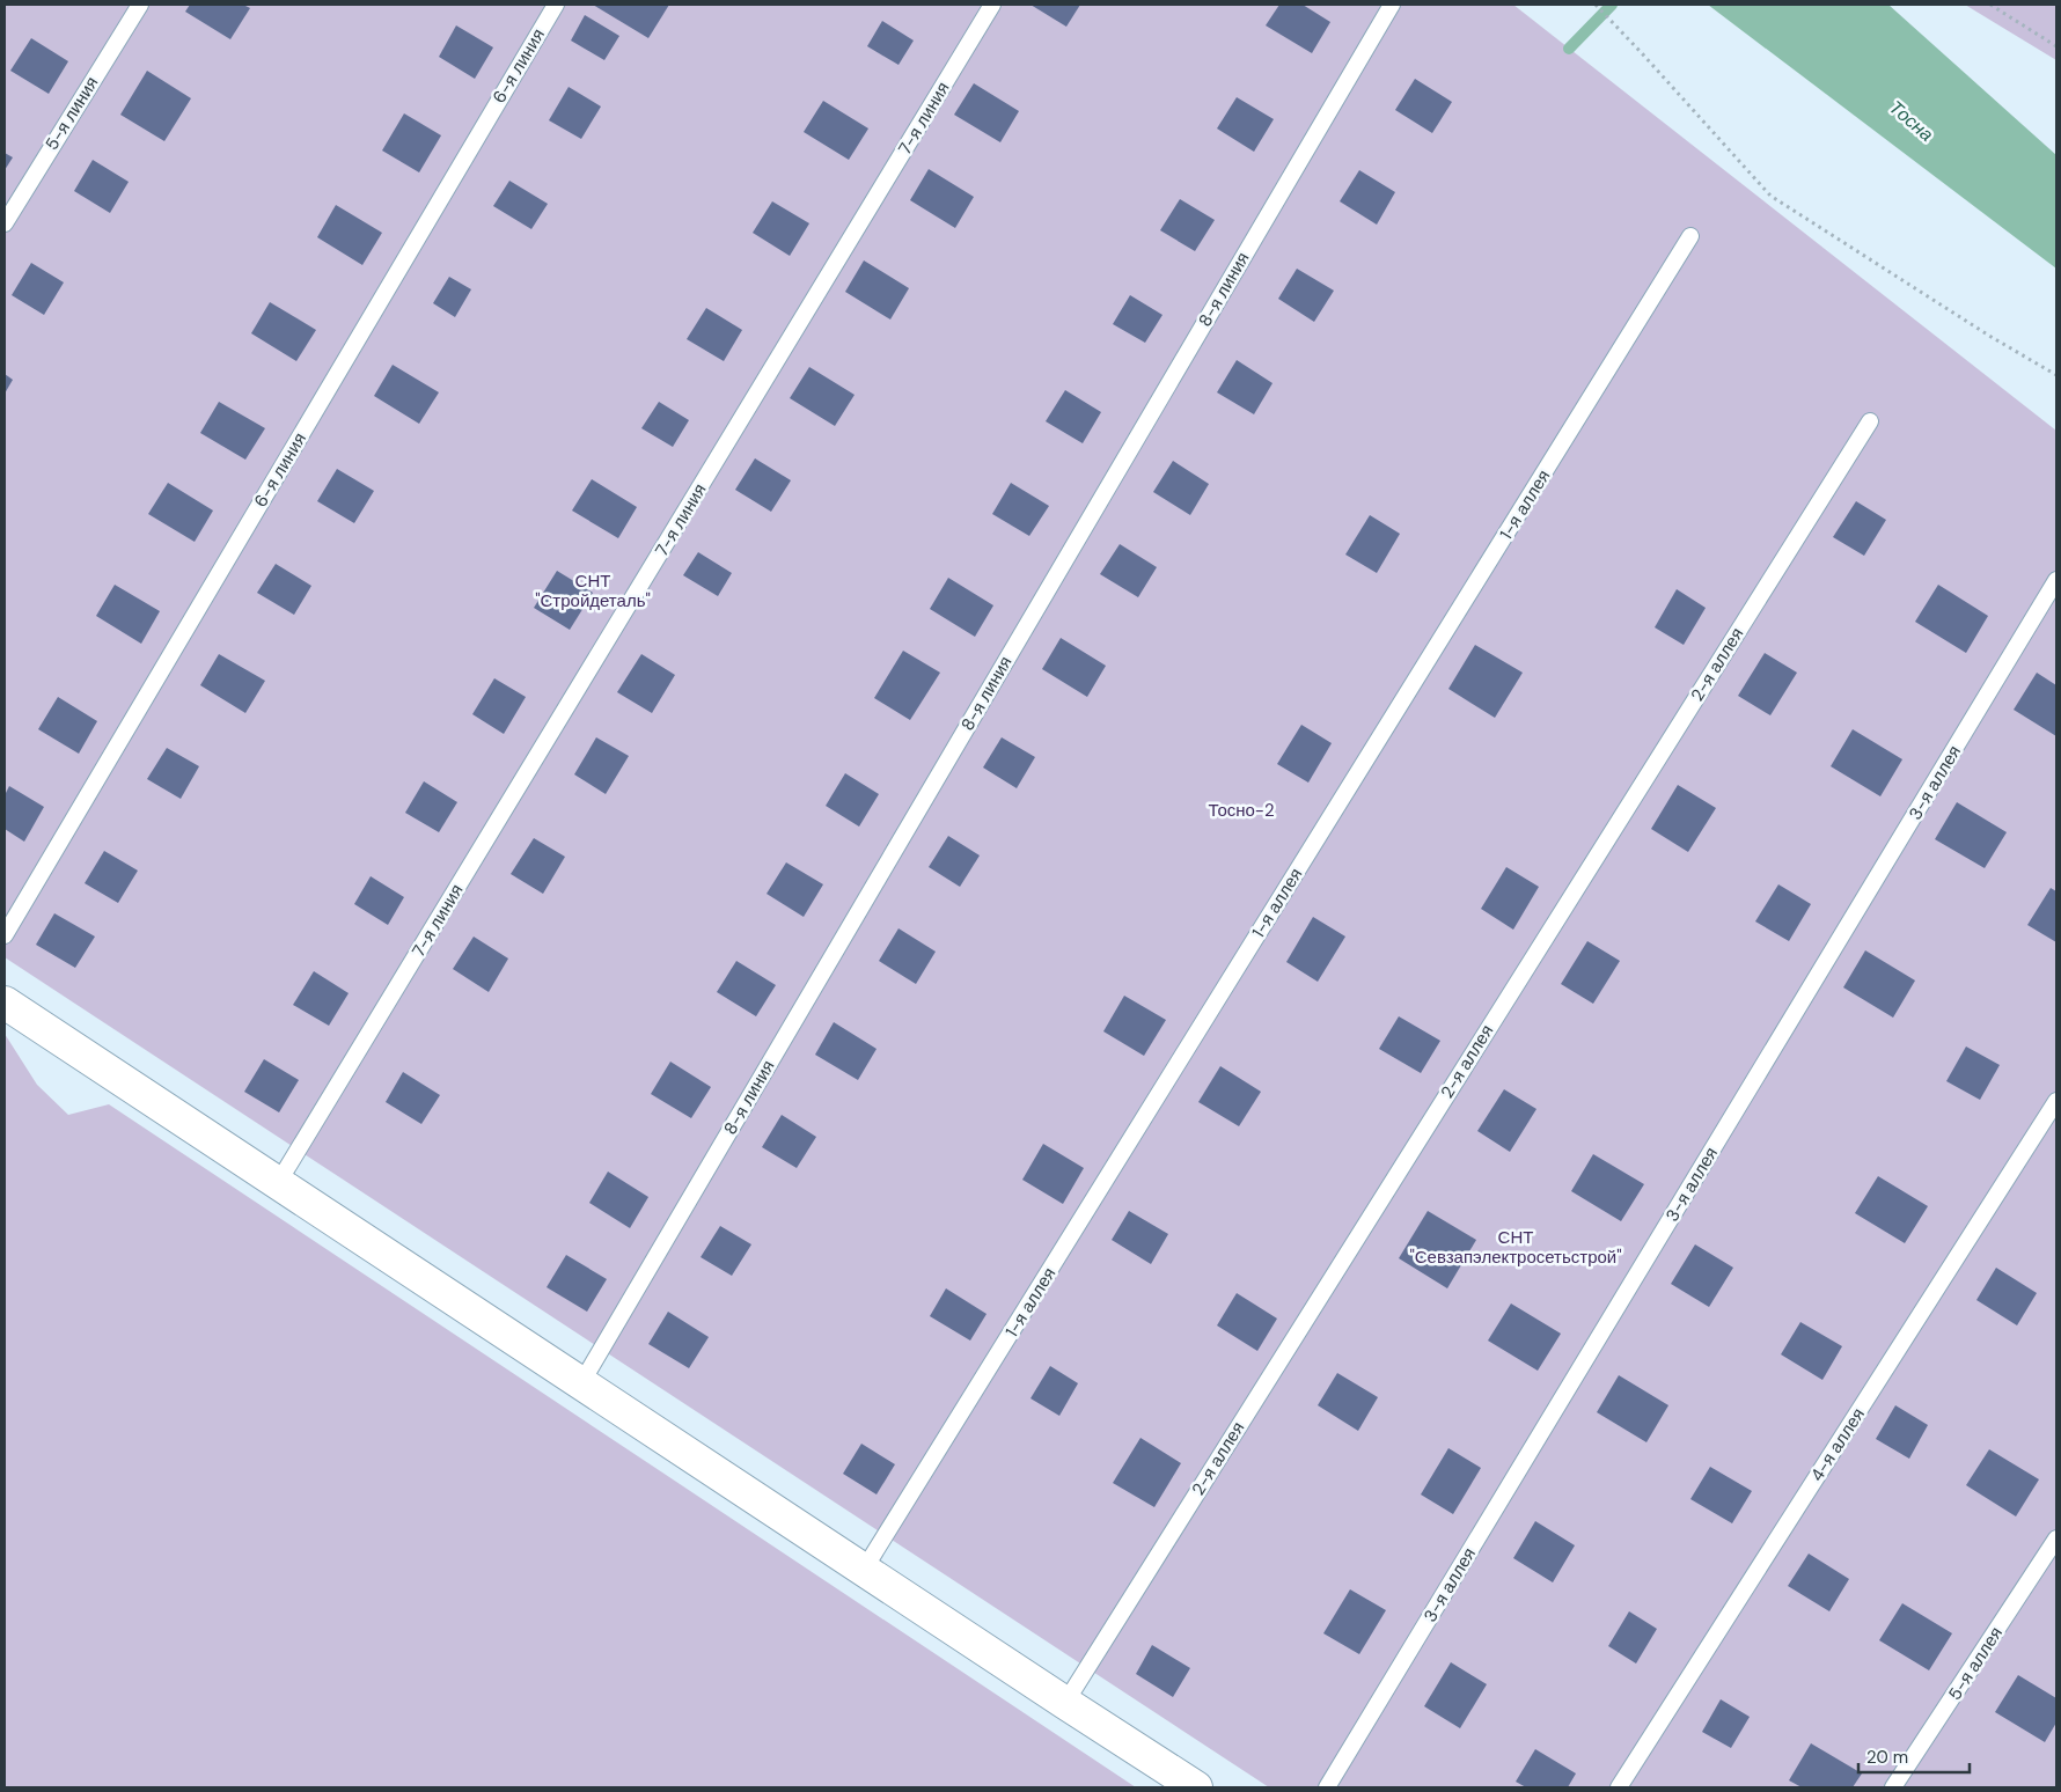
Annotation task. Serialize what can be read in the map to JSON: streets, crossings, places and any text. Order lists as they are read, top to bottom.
{
  "streets": {
    "lane": [
      "6-я линия",
      "5-я линия",
      "7-я линия",
      "8-я линия",
      "1-я аллея",
      "2-я аллея",
      "3-я аллея",
      "4-я аллея",
      "5-я аллея"
    ]
  },
  "water": ["Тосна"],
  "parks": ["СНТ \"Стройдеталь\"", "Тосно-2", "СНТ \"Севзапэлектросетьстрой\""],
  "scale_bar": "20 m"
}
